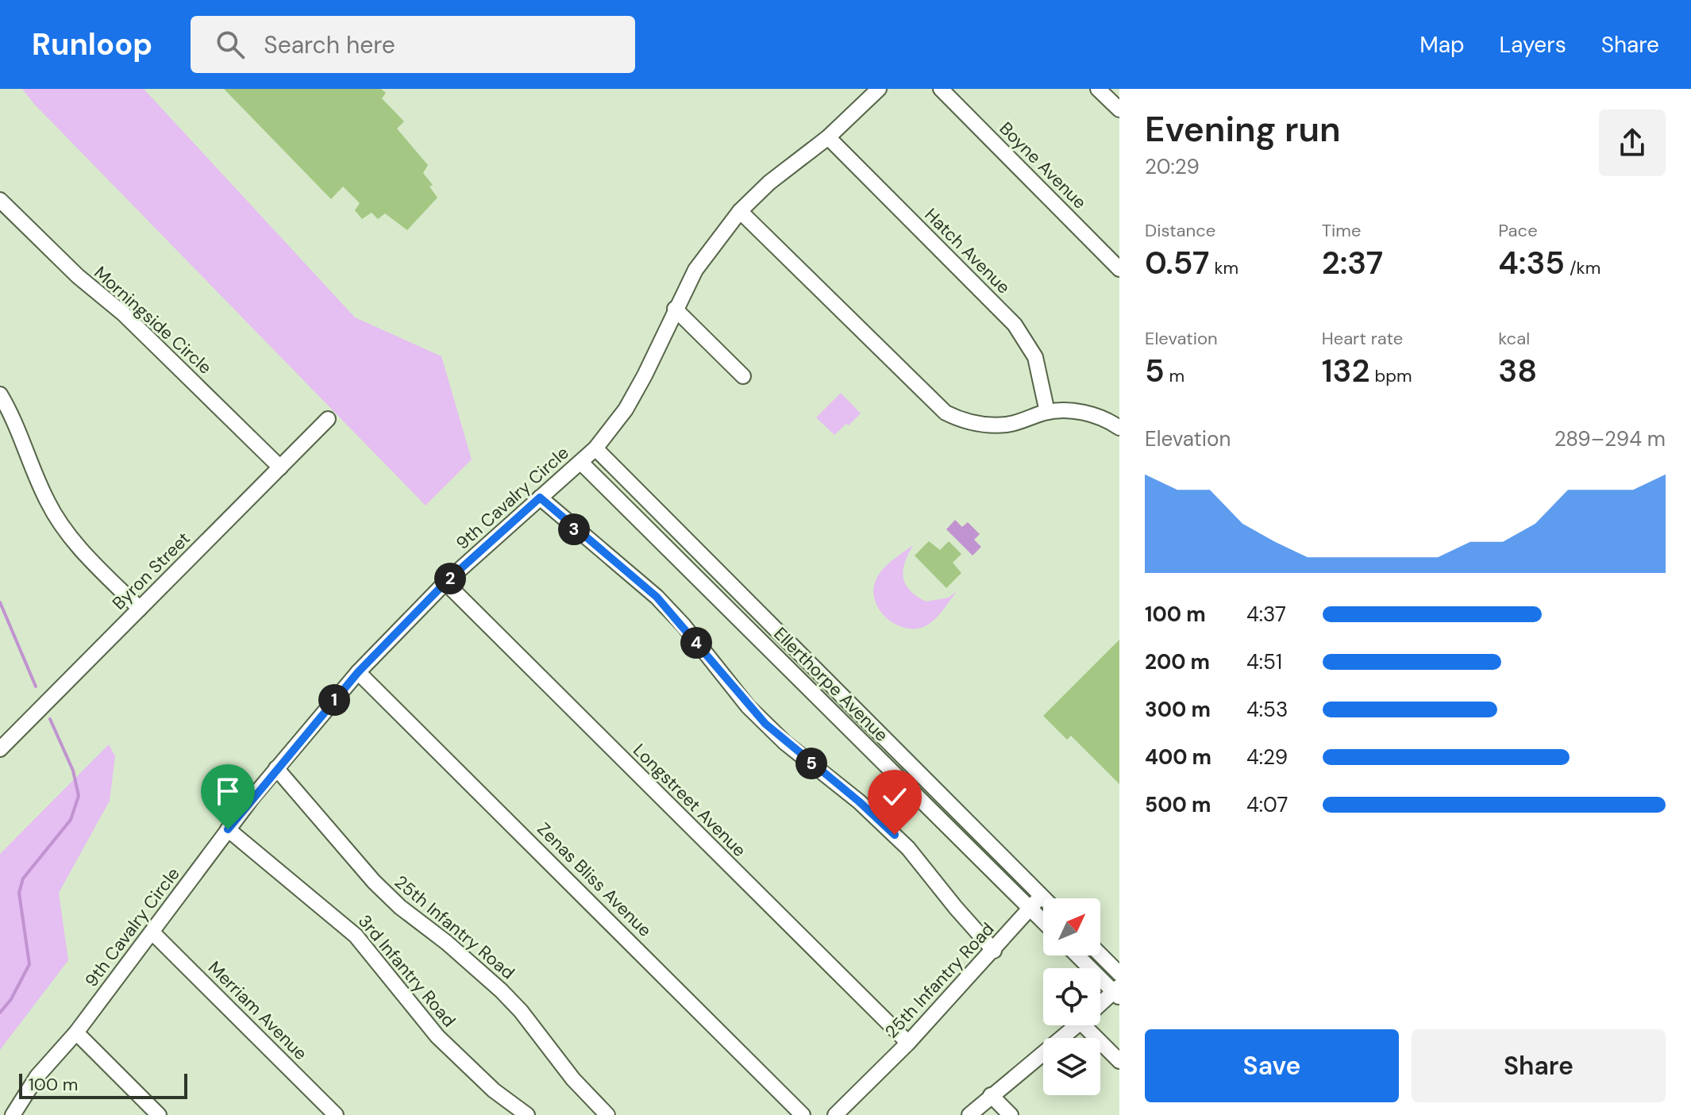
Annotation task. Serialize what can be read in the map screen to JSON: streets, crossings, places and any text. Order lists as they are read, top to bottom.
{
  "streets": {
    "street": [
      "Boyne Avenue",
      "Hatch Avenue",
      "Morningside Circle",
      "9th Cavalry Circle",
      "Byron Street",
      "Ellerthorpe Avenue",
      "Longstreet Avenue",
      "Zenas Bliss Avenue",
      "25th Infantry Road",
      "3rd Infantry Road",
      "Merriam Avenue"
    ]
  },
  "crossings": [
    ["Hatch Avenue", "9th Cavalry Circle"],
    ["Morningside Circle", "Byron Street"],
    ["9th Cavalry Circle", "Ellerthorpe Avenue"],
    ["9th Cavalry Circle", "Longstreet Avenue"],
    ["9th Cavalry Circle", "Zenas Bliss Avenue"],
    ["9th Cavalry Circle", "25th Infantry Road"],
    ["9th Cavalry Circle", "3rd Infantry Road"],
    ["9th Cavalry Circle", "Merriam Avenue"],
    ["Ellerthorpe Avenue", "25th Infantry Road"],
    ["Longstreet Avenue", "25th Infantry Road"]
  ],
  "scale_bar": "100 m",
  "north": "top right",
  "page": {
    "header": "Runloop",
    "search": "Search here",
    "nav": ["Map", "Layers", "Share"],
    "heading": ["Evening run", "20:29"],
    "stats": [
      ["Distance", "0.57 km"],
      ["Time", "2:37"],
      ["Pace", "4:35 /km"],
      ["Elevation", "5 m"],
      ["Heart rate", "132 bpm"],
      ["kcal", "38"]
    ],
    "chart": ["Elevation", "289–294 m"],
    "pins": [
      "3",
      "2",
      "4",
      "1",
      "5"
    ],
    "list": [
      {
        "name": "100 m",
        "note": "4:37"
      },
      {
        "name": "200 m",
        "note": "4:51"
      },
      {
        "name": "300 m",
        "note": "4:53"
      },
      {
        "name": "400 m",
        "note": "4:29"
      },
      {
        "name": "500 m",
        "note": "4:07"
      }
    ],
    "buttons": ["Save", "Share"],
    "scale": "100 m"
  }
}
